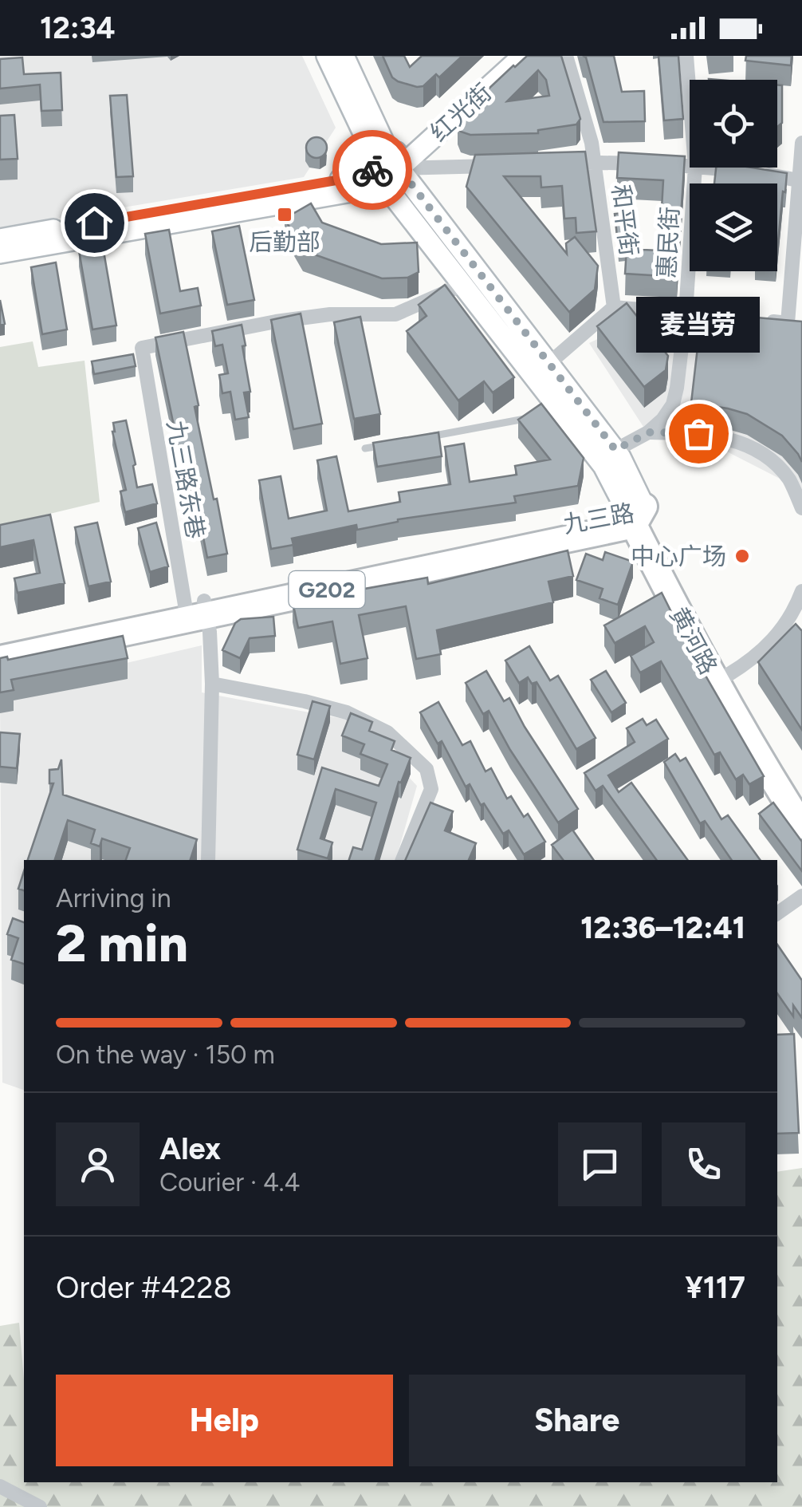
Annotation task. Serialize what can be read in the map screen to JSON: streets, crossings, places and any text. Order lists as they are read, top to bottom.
{
  "streets": {
    "highway": ["九三路", "G202", "黄河路"],
    "main road": ["红光街"],
    "street": ["和平街", "惠民街", "九三路东巷"]
  },
  "crossings": [
    ["红光街", "黄河路"],
    ["惠民街", "黄河路"],
    ["九三路东巷", "九三路"],
    ["九三路东巷", "黄河路"],
    ["九三路", "黄河路"]
  ],
  "places": {
    "transit": ["后勤部"],
    "other": ["麦当劳", "中心广场"]
  },
  "page": {
    "status": "12:34",
    "bubble": "麦当劳",
    "heading": ["2 min", "Arriving in", "12:36–12:41"],
    "panel": [
      "Alex",
      "Courier · 4.4",
      "Order #4228",
      "¥117"
    ],
    "bar": "On the way · 150 m",
    "buttons": ["Help", "Share"]
  }
}
